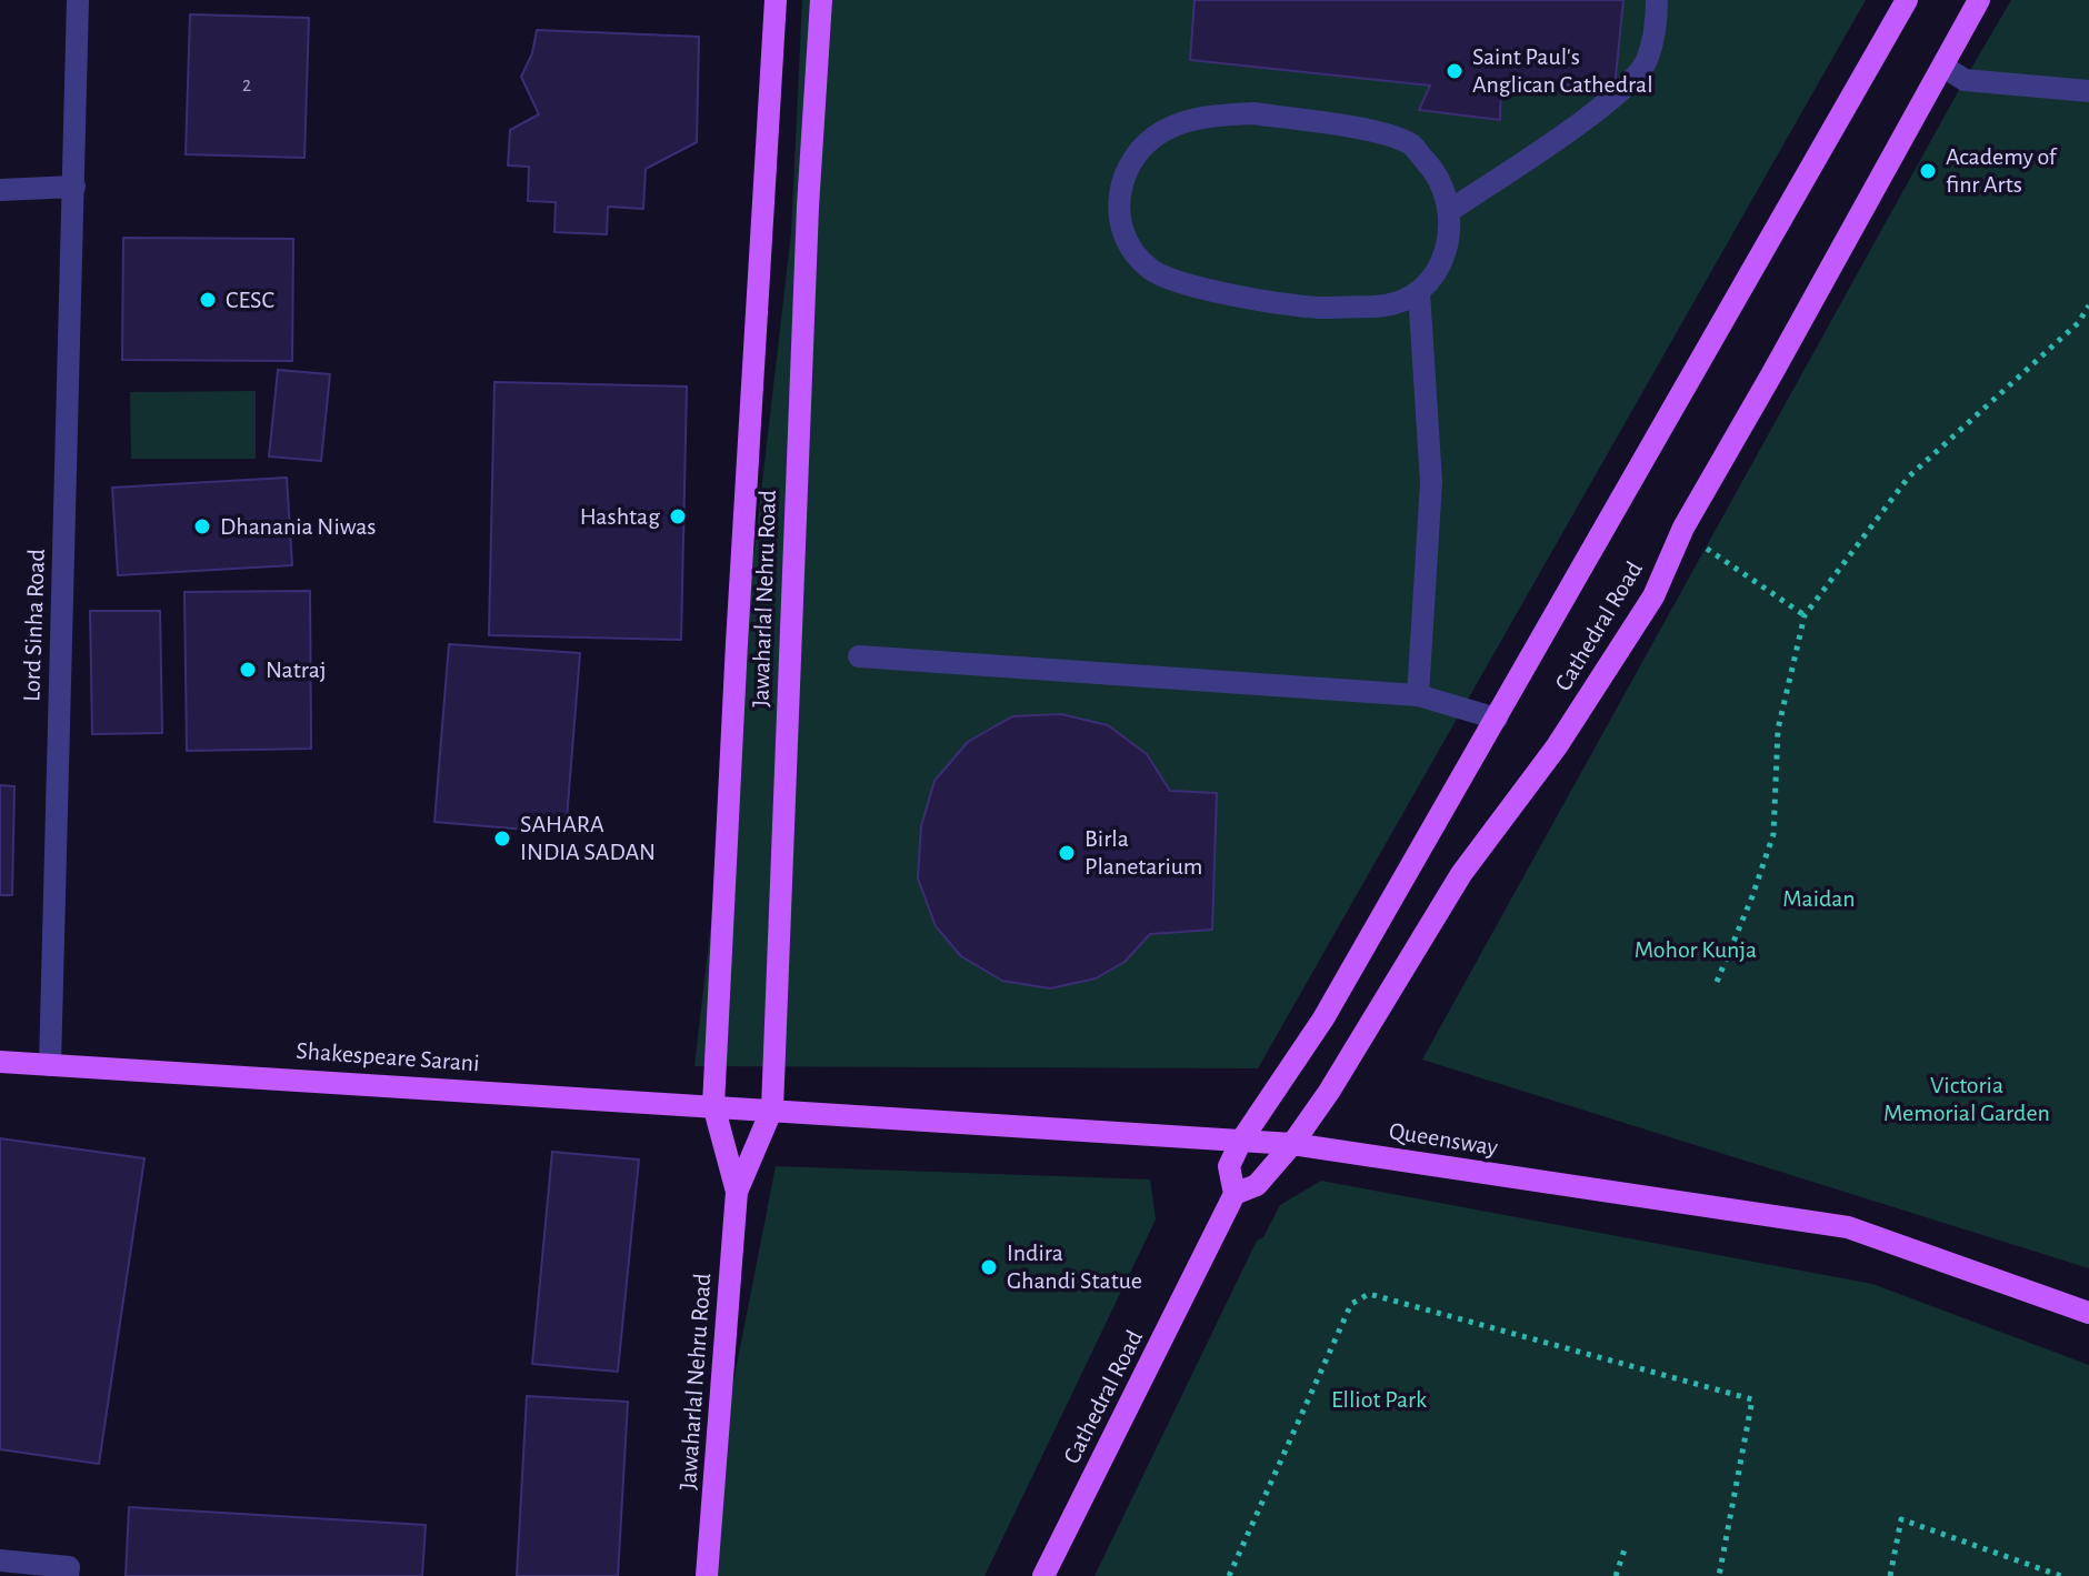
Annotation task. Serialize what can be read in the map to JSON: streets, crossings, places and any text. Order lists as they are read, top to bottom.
{
  "streets": {
    "main road": [
      "Jawaharlal Nehru Road",
      "Cathedral Road",
      "Shakespeare Sarani",
      "Queensway"
    ],
    "street": ["Lord Sinha Road"]
  },
  "crossings": [
    ["Jawaharlal Nehru Road", "Shakespeare Sarani"],
    ["Jawaharlal Nehru Road", "Queensway"],
    ["Lord Sinha Road", "Shakespeare Sarani"],
    ["Cathedral Road", "Queensway"],
    ["Shakespeare Sarani", "Queensway"]
  ],
  "parks": [
    "Maidan",
    "Mohor Kunja",
    "Victoria Memorial Garden",
    "Elliot Park"
  ],
  "places": [
    "Saint Paul's Anglican Cathedral",
    "Academy of finr Arts",
    "CESC",
    "Hashtag",
    "Dhanania Niwas",
    "Natraj",
    "SAHARA INDIA SADAN",
    "Birla Planetarium",
    "Indira Ghandi Statue"
  ],
  "house_numbers": ["2"]
}
